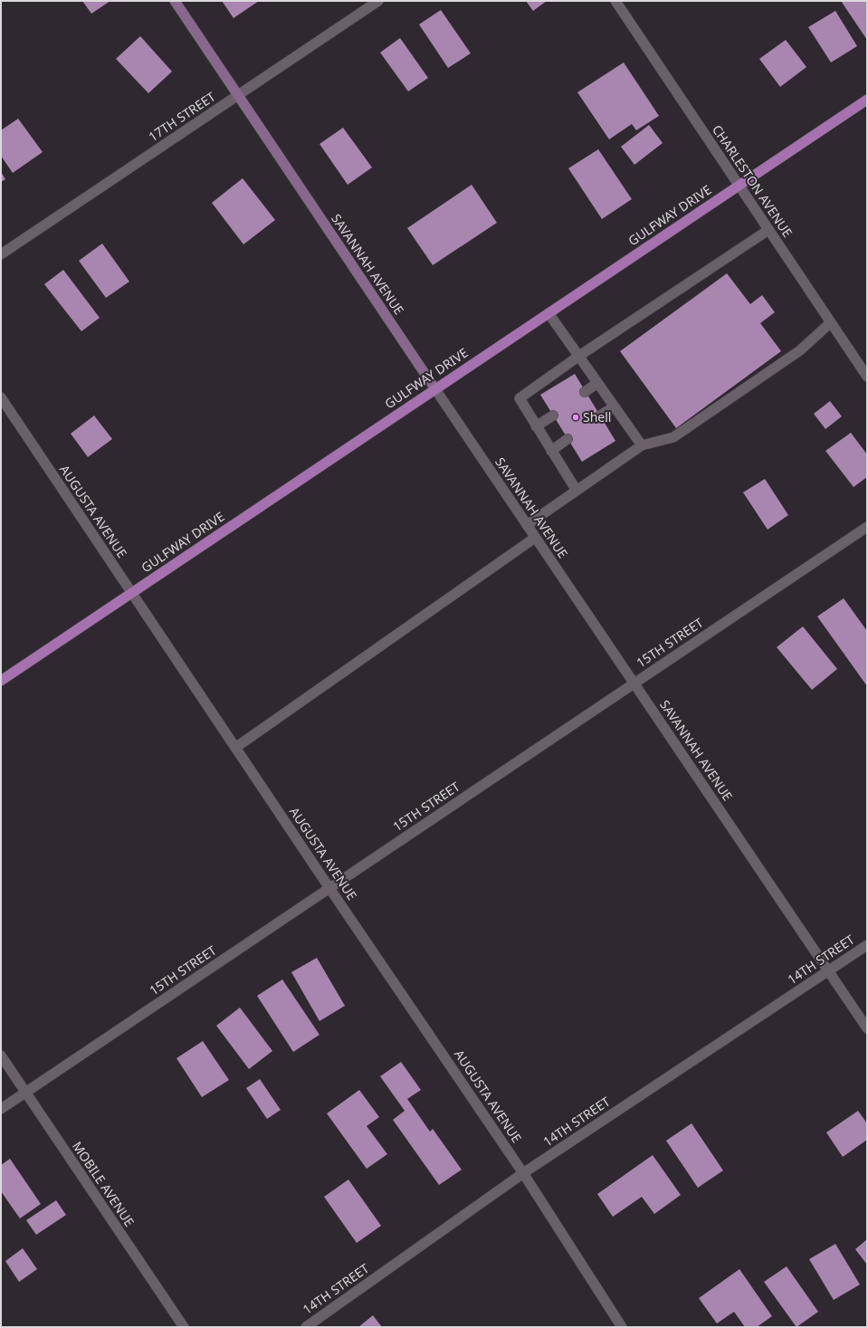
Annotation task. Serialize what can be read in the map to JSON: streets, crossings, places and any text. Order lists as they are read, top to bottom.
{
  "streets": {
    "main road": ["GULFWAY DRIVE", "SAVANNAH AVENUE"],
    "street": [
      "17TH STREET",
      "CHARLESTON AVENUE",
      "AUGUSTA AVENUE",
      "15TH STREET",
      "14TH STREET",
      "MOBILE AVENUE"
    ]
  },
  "crossings": [
    ["17TH STREET", "SAVANNAH AVENUE"],
    ["CHARLESTON AVENUE", "GULFWAY DRIVE"],
    ["GULFWAY DRIVE", "SAVANNAH AVENUE"],
    ["GULFWAY DRIVE", "AUGUSTA AVENUE"],
    ["SAVANNAH AVENUE", "15TH STREET"],
    ["SAVANNAH AVENUE", "14TH STREET"],
    ["AUGUSTA AVENUE", "15TH STREET"],
    ["AUGUSTA AVENUE", "14TH STREET"],
    ["15TH STREET", "MOBILE AVENUE"]
  ],
  "places": ["Shell"]
}
